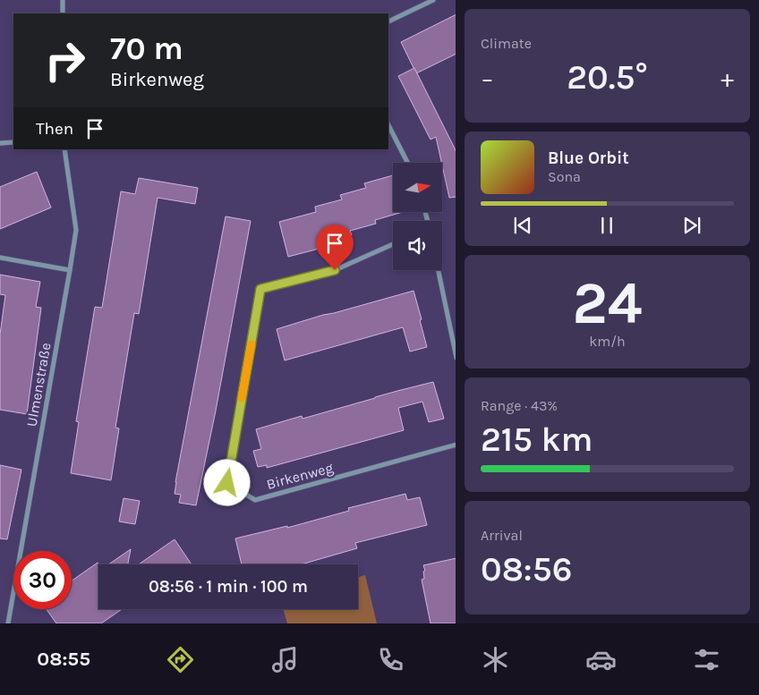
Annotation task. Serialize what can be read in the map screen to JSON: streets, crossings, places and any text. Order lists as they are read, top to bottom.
{
  "streets": {
    "street": ["Ulmenstraße", "Birkenweg"]
  },
  "north": "right",
  "page": {
    "tile": [
      "Climate",
      ["24", "km/h"],
      ["Range · 43%", "215 km"],
      ["Arrival", "08:56"]
    ],
    "turn": ["70 m", "Birkenweg"],
    "heat": ["−", "20.5°", "+"],
    "then": "Then",
    "song": ["Blue Orbit", "Sona"],
    "limit": "30",
    "trip": "08:56 · 1 min · 100 m",
    "tabs": "08:55"
  }
}
